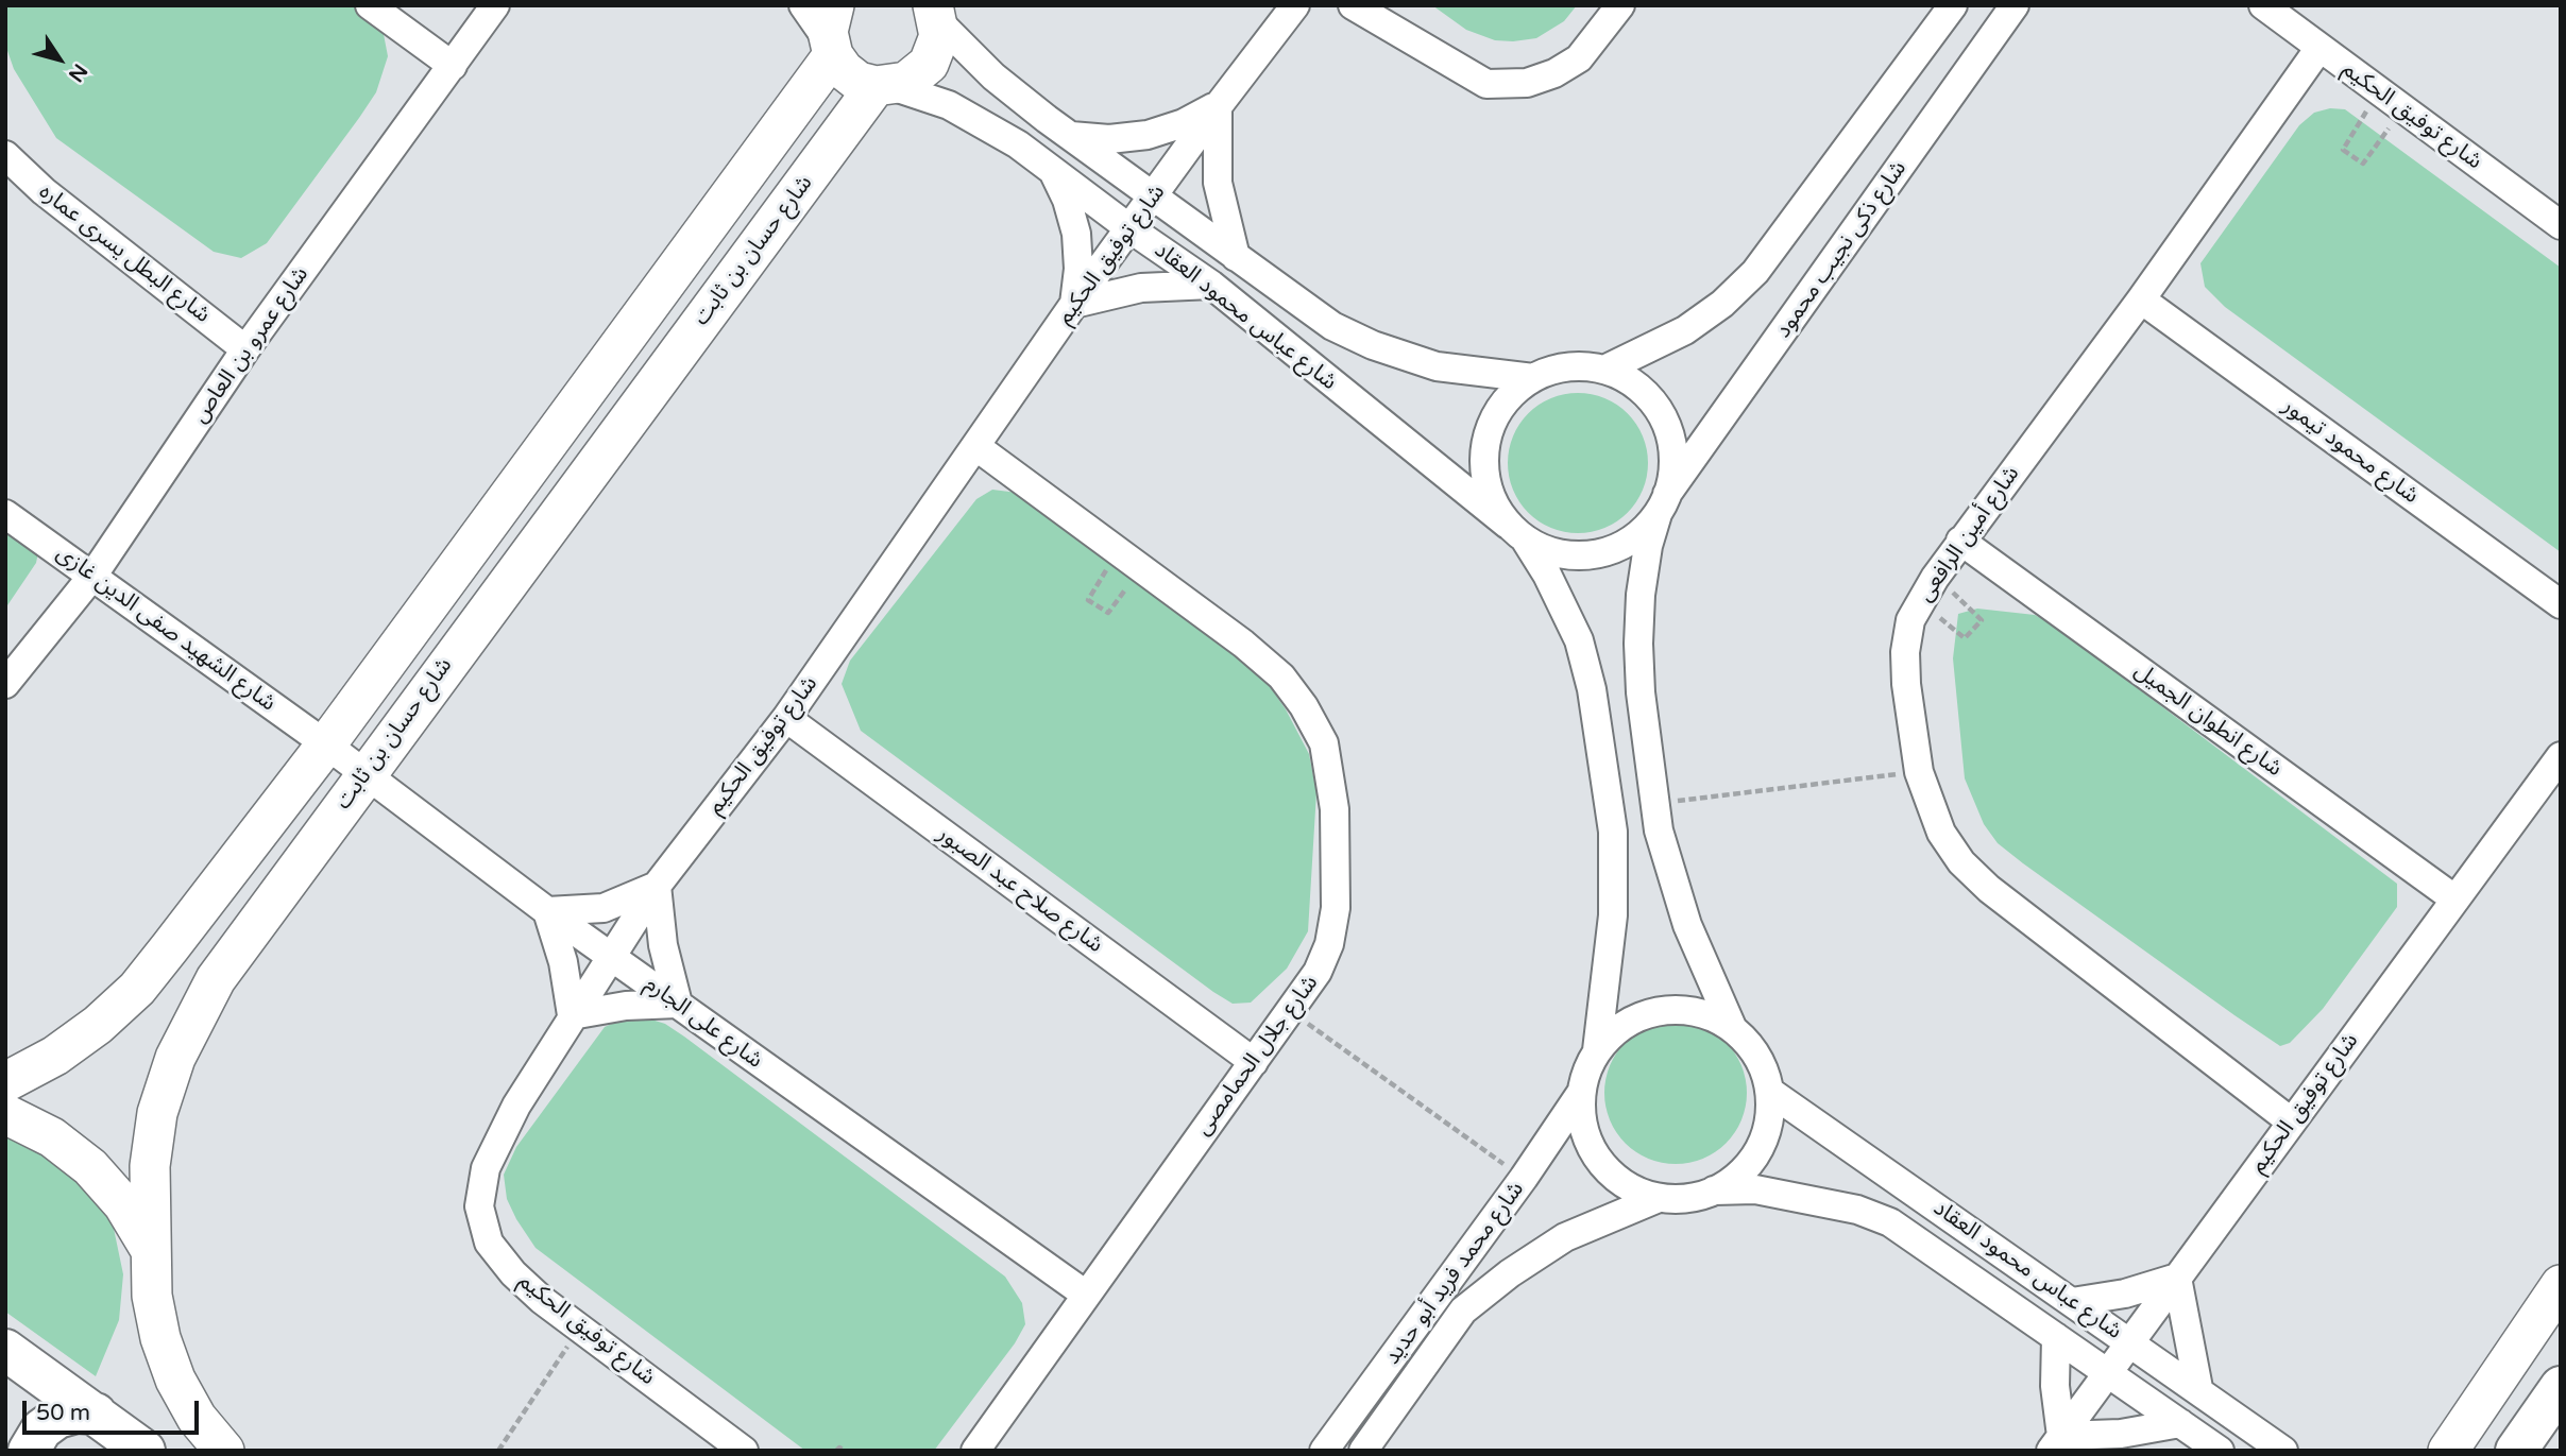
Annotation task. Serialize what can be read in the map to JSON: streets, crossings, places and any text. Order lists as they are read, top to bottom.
{
  "streets": {
    "street": [
      "شارع توفيق الحكيم",
      "شارع ذكى نجيب محمود",
      "شارع حسان بن ثابت",
      "شارع البطل يسرى عماره",
      "شارع عباس محمود العقاد",
      "شارع عمرو بن العاص",
      "شارع محمود تيمور",
      "شارع أمين الرافعى",
      "شارع الشهيد صفى الدين غازى",
      "شارع انطوان الجميل",
      "شارع صلاح عبد الصبور",
      "شارع على الجارم",
      "شارع جلال الحمامصى",
      "شارع محمد فريد أبو حديد"
    ]
  },
  "crossings": [
    ["شارع توفيق الحكيم", "شارع عباس محمود العقاد"],
    ["شارع توفيق الحكيم", "شارع أمين الرافعى"],
    ["شارع توفيق الحكيم", "شارع انطوان الجميل"],
    ["شارع توفيق الحكيم", "شارع صلاح عبد الصبور"],
    ["شارع توفيق الحكيم", "شارع على الجارم"],
    ["شارع توفيق الحكيم", "شارع جلال الحمامصى"],
    ["شارع ذكى نجيب محمود", "شارع عباس محمود العقاد"],
    ["شارع حسان بن ثابت", "شارع عباس محمود العقاد"],
    ["شارع حسان بن ثابت", "شارع على الجارم"],
    ["شارع البطل يسرى عماره", "شارع عمرو بن العاص"],
    ["شارع عباس محمود العقاد", "شارع محمد فريد أبو حديد"],
    ["شارع عمرو بن العاص", "شارع الشهيد صفى الدين غازى"],
    ["شارع محمود تيمور", "شارع أمين الرافعى"],
    ["شارع أمين الرافعى", "شارع انطوان الجميل"],
    ["شارع الشهيد صفى الدين غازى", "شارع على الجارم"],
    ["شارع صلاح عبد الصبور", "شارع جلال الحمامصى"],
    ["شارع على الجارم", "شارع جلال الحمامصى"]
  ],
  "scale_bar": "50 m",
  "north": "bottom right"
}
